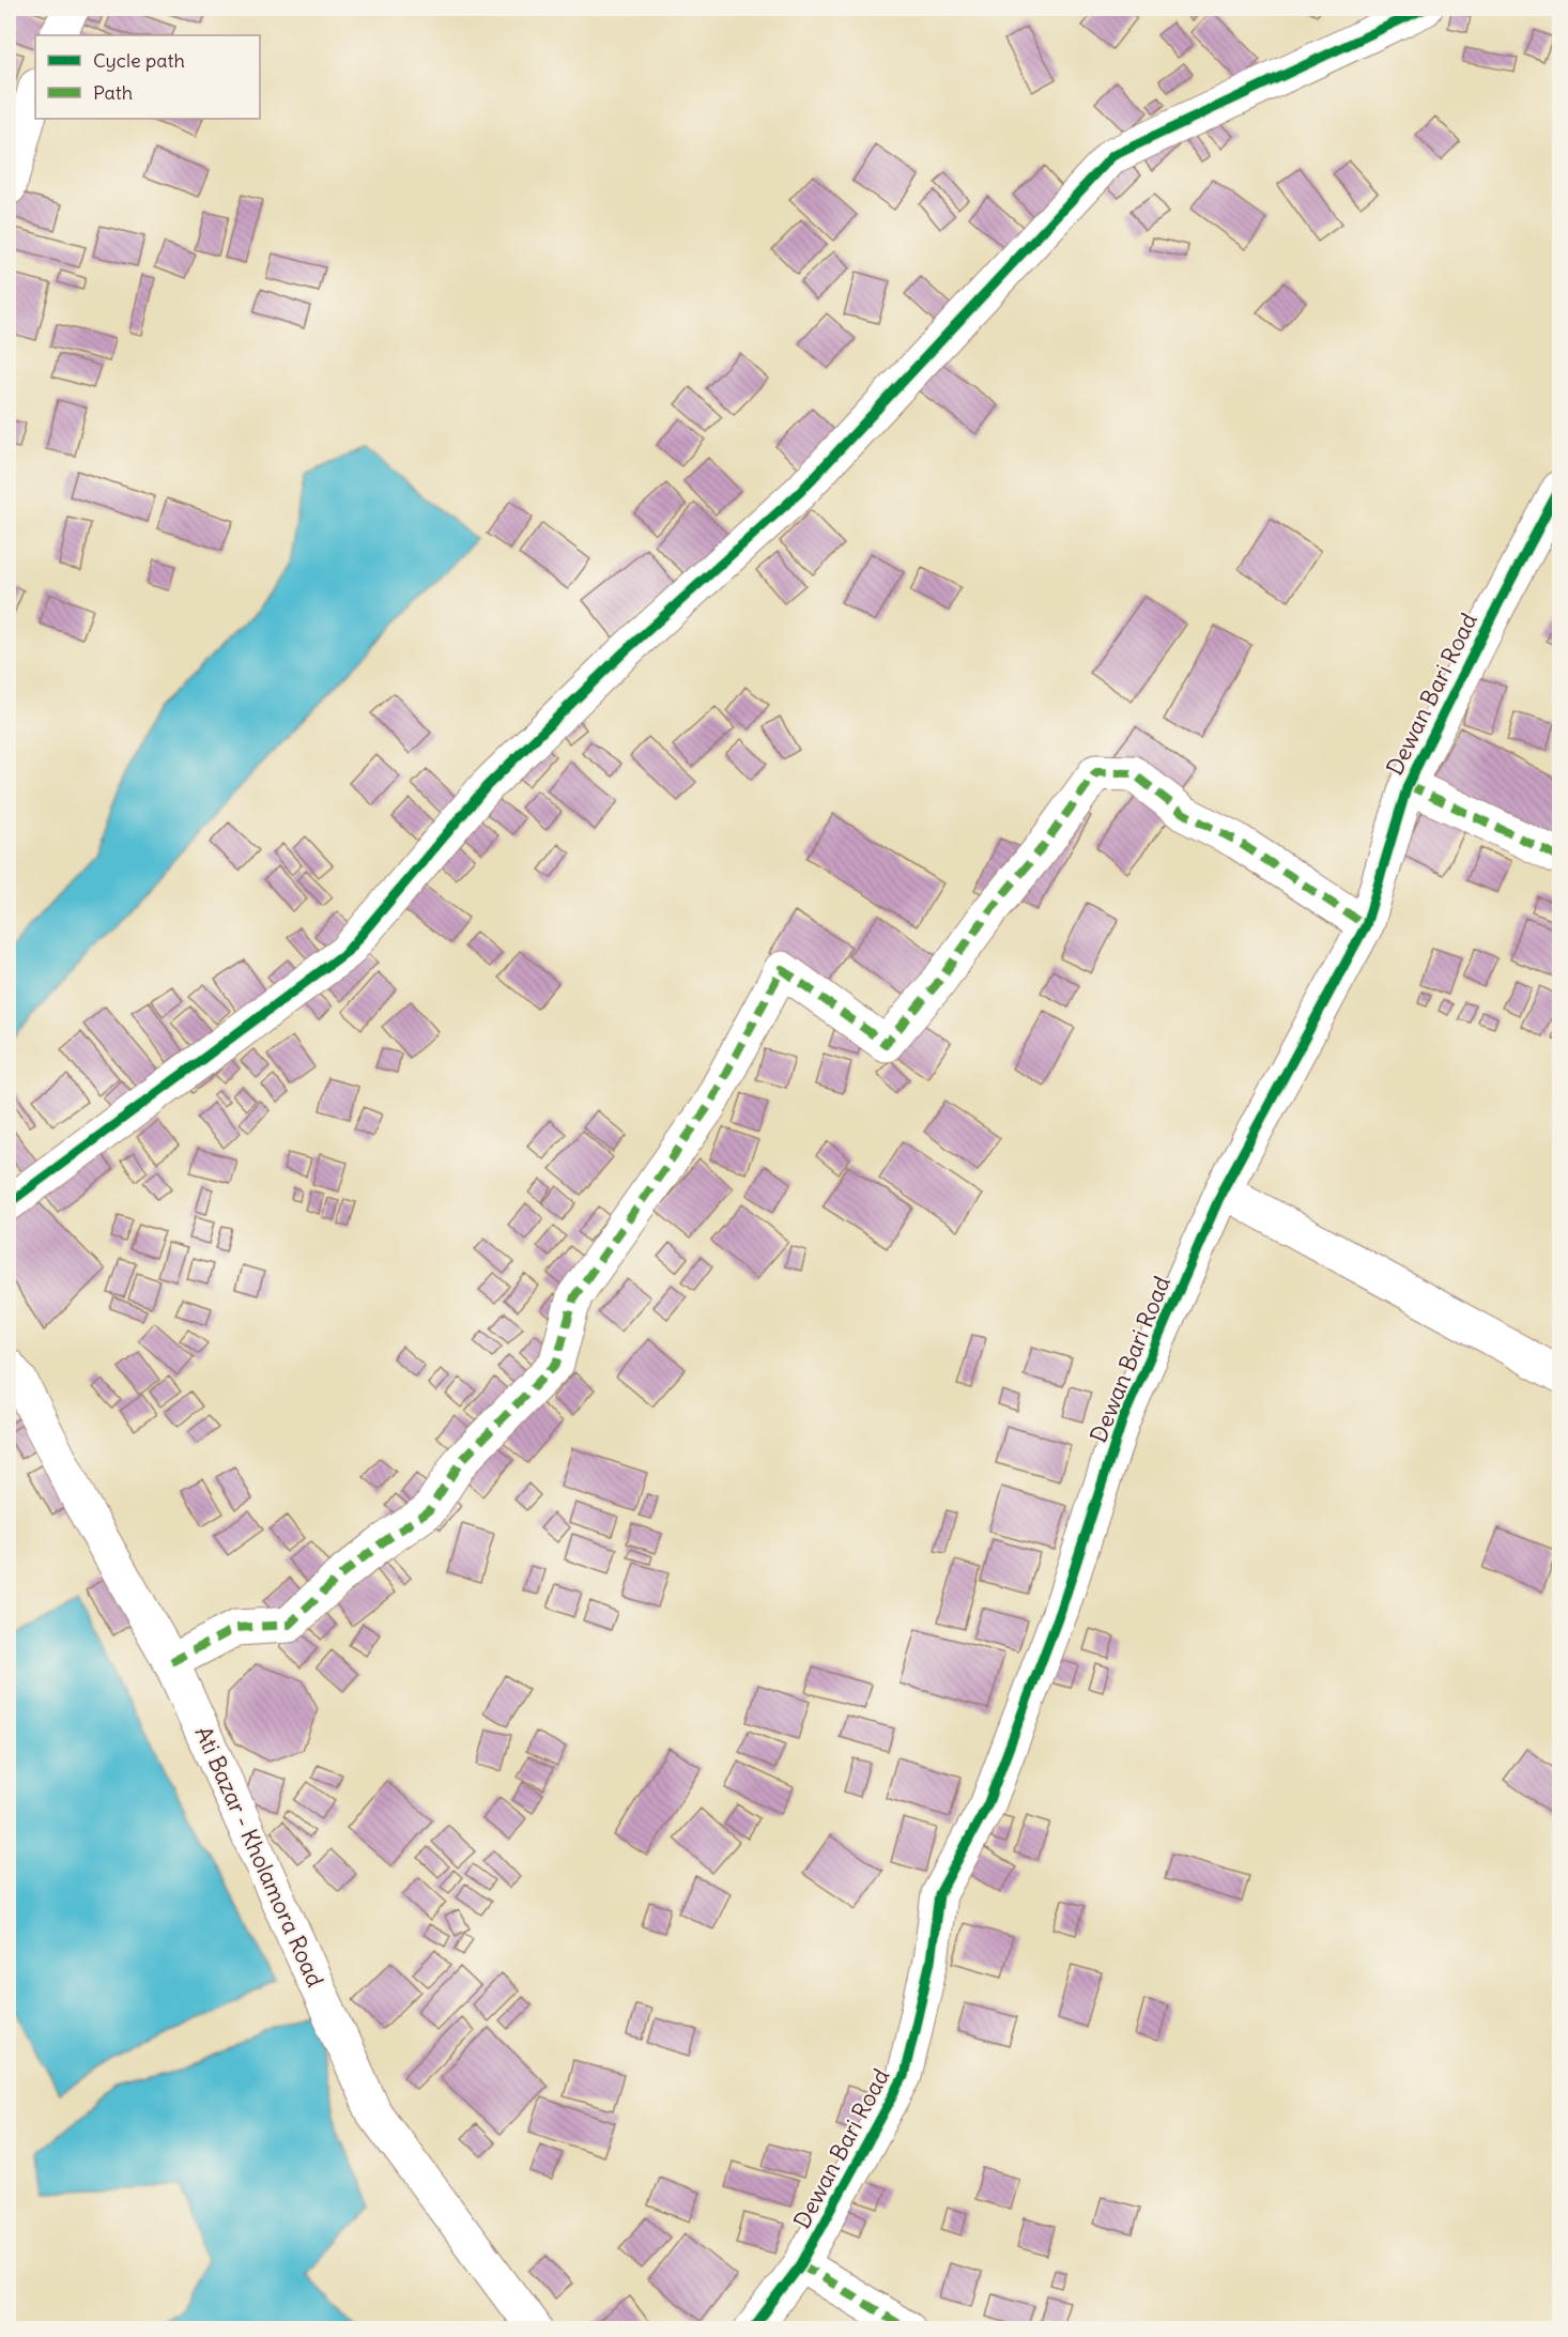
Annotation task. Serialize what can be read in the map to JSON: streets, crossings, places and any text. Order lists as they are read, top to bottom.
{
  "streets": {
    "street": ["Dewan Bari Road", "Ati Bazar - Kholamora Road"]
  },
  "legend": ["Cycle path", "Path"]
}
